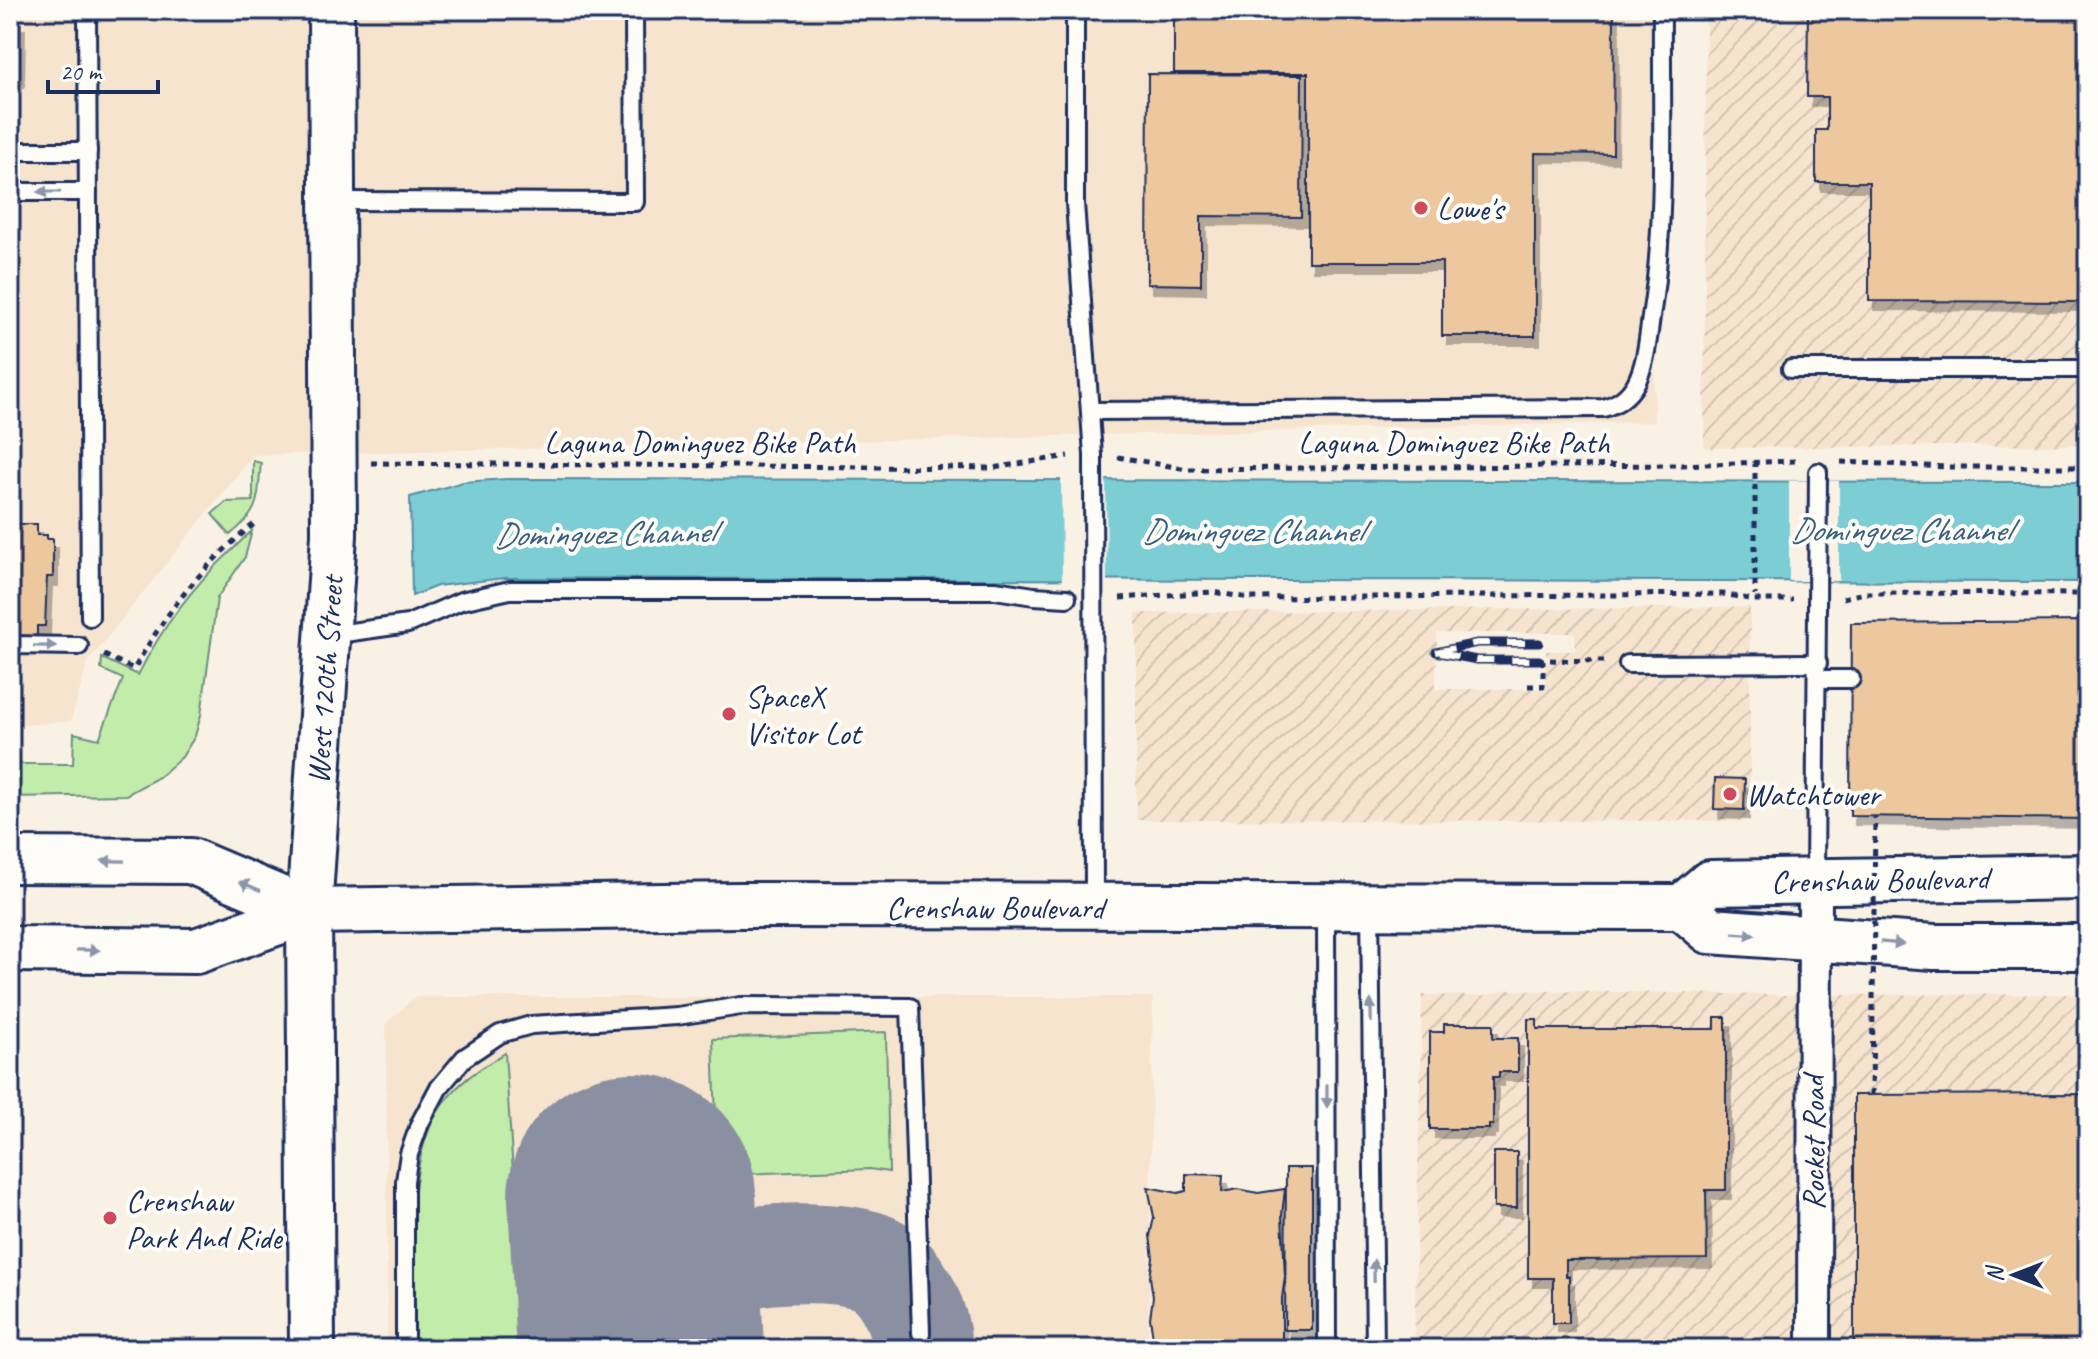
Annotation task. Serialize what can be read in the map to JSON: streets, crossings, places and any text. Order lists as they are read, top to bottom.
{
  "streets": {
    "main road": ["West 120th Street", "Crenshaw Boulevard"],
    "street": ["Rocket Road"],
    "path": ["Laguna Dominguez Bike Path"]
  },
  "crossings": [
    ["Laguna Dominguez Bike Path", "West 120th Street"],
    ["West 120th Street", "Crenshaw Boulevard"],
    ["Crenshaw Boulevard", "Rocket Road"]
  ],
  "water": ["Dominguez Channel"],
  "places": [
    "Lowe's",
    "SpaceX Visitor Lot",
    "Watchtower",
    "Crenshaw Park And Ride"
  ],
  "scale_bar": "20 m",
  "north": "left"
}
